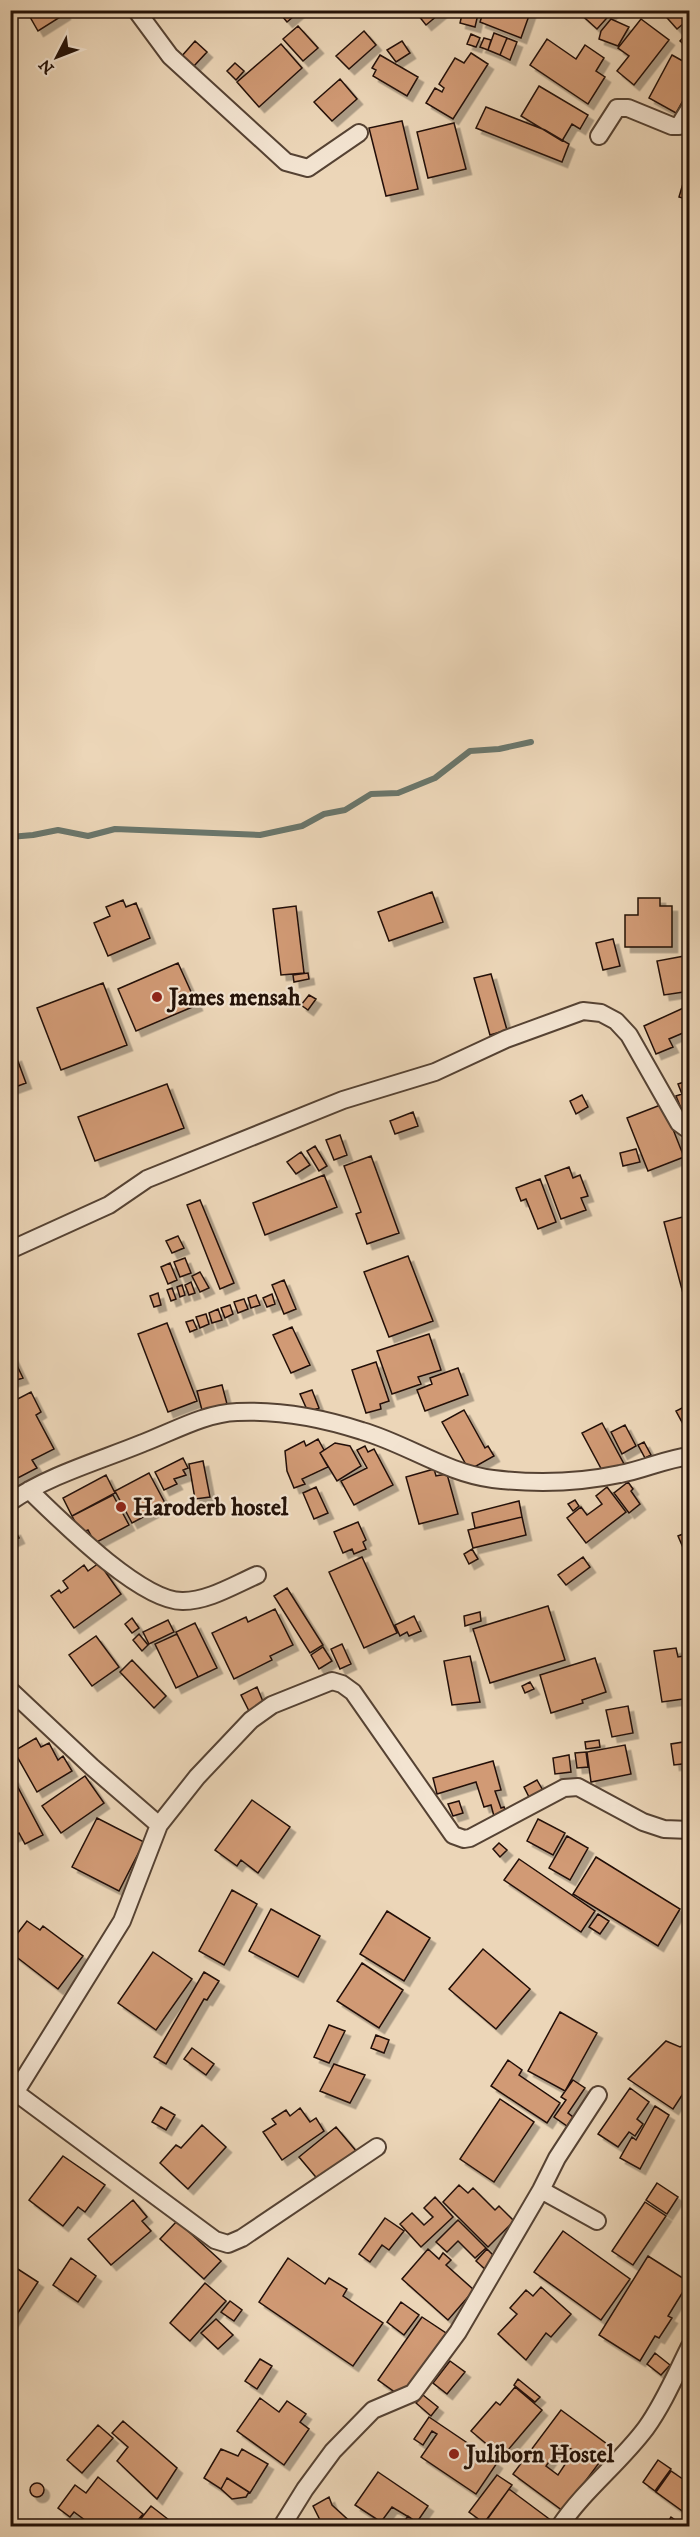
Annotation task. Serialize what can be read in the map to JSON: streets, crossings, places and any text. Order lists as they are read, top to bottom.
{
  "places": ["James mensah", "Haroderb hostel", "Juliborn Hostel"],
  "north": "bottom left"
}
